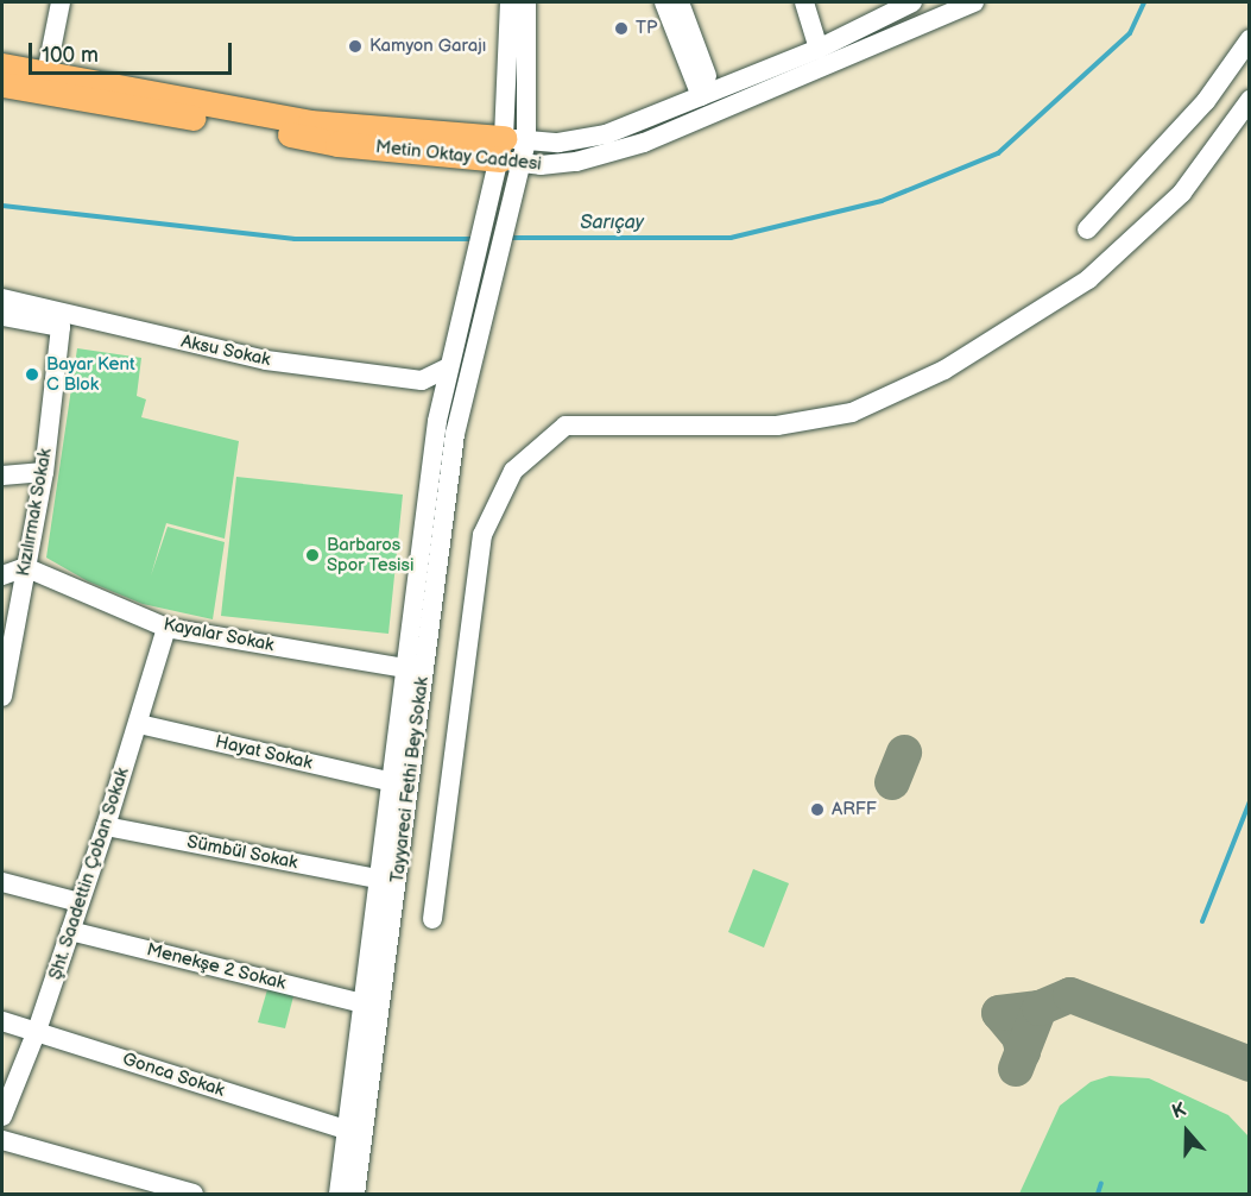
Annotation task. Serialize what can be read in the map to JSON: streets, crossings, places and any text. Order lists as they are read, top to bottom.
{
  "streets": {
    "main road": ["Metin Oktay Caddesi"],
    "street": [
      "Aksu Sokak",
      "Kızılırmak Sokak",
      "Kayalar Sokak",
      "Hayat Sokak",
      "Tayyareci Fethi Bey Sokak",
      "Sümbül Sokak",
      "Şht. Saadettin Çoban Sokak",
      "Menekşe 2 Sokak",
      "Gonca Sokak"
    ]
  },
  "crossings": [
    ["Aksu Sokak", "Tayyareci Fethi Bey Sokak"],
    ["Kızılırmak Sokak", "Kayalar Sokak"],
    ["Kayalar Sokak", "Tayyareci Fethi Bey Sokak"],
    ["Kayalar Sokak", "Şht. Saadettin Çoban Sokak"],
    ["Hayat Sokak", "Tayyareci Fethi Bey Sokak"],
    ["Hayat Sokak", "Şht. Saadettin Çoban Sokak"],
    ["Tayyareci Fethi Bey Sokak", "Sümbül Sokak"],
    ["Tayyareci Fethi Bey Sokak", "Menekşe 2 Sokak"],
    ["Tayyareci Fethi Bey Sokak", "Gonca Sokak"],
    ["Sümbül Sokak", "Şht. Saadettin Çoban Sokak"],
    ["Şht. Saadettin Çoban Sokak", "Menekşe 2 Sokak"],
    ["Şht. Saadettin Çoban Sokak", "Gonca Sokak"]
  ],
  "water": ["Sarıçay"],
  "places": [
    "TP",
    "Kamyon Garajı",
    "Bayar Kent C Blok",
    "Barbaros Spor Tesisi",
    "ARFF"
  ],
  "scale_bar": "100 m",
  "north": "top"
}
